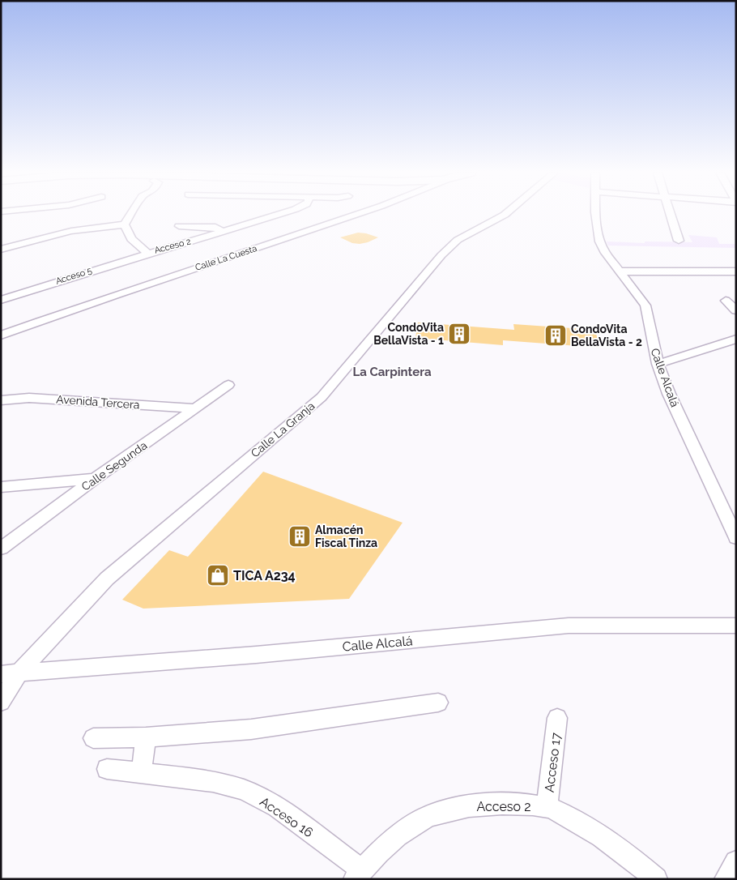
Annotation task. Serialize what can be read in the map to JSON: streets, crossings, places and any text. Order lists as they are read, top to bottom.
{
  "streets": {
    "street": [
      "Acceso 2",
      "Calle La Cuesta",
      "Acceso 5",
      "Calle Alcalá",
      "Avenida Tercera",
      "Calle La Granja",
      "Calle Segunda",
      "Acceso 17",
      "Acceso 16"
    ]
  },
  "crossings": [
    ["Acceso 2", "Acceso 5"],
    ["Acceso 2", "Acceso 17"],
    ["Acceso 2", "Acceso 16"],
    ["Calle Alcalá", "Calle La Granja"],
    ["Avenida Tercera", "Calle Segunda"]
  ],
  "districts": ["La Carpintera"],
  "places": {
    "building": ["CondoVita BellaVista - 1", "CondoVita BellaVista - 2", "Almacén Fiscal Tinza"],
    "shop": ["TICA A234"]
  }
}
